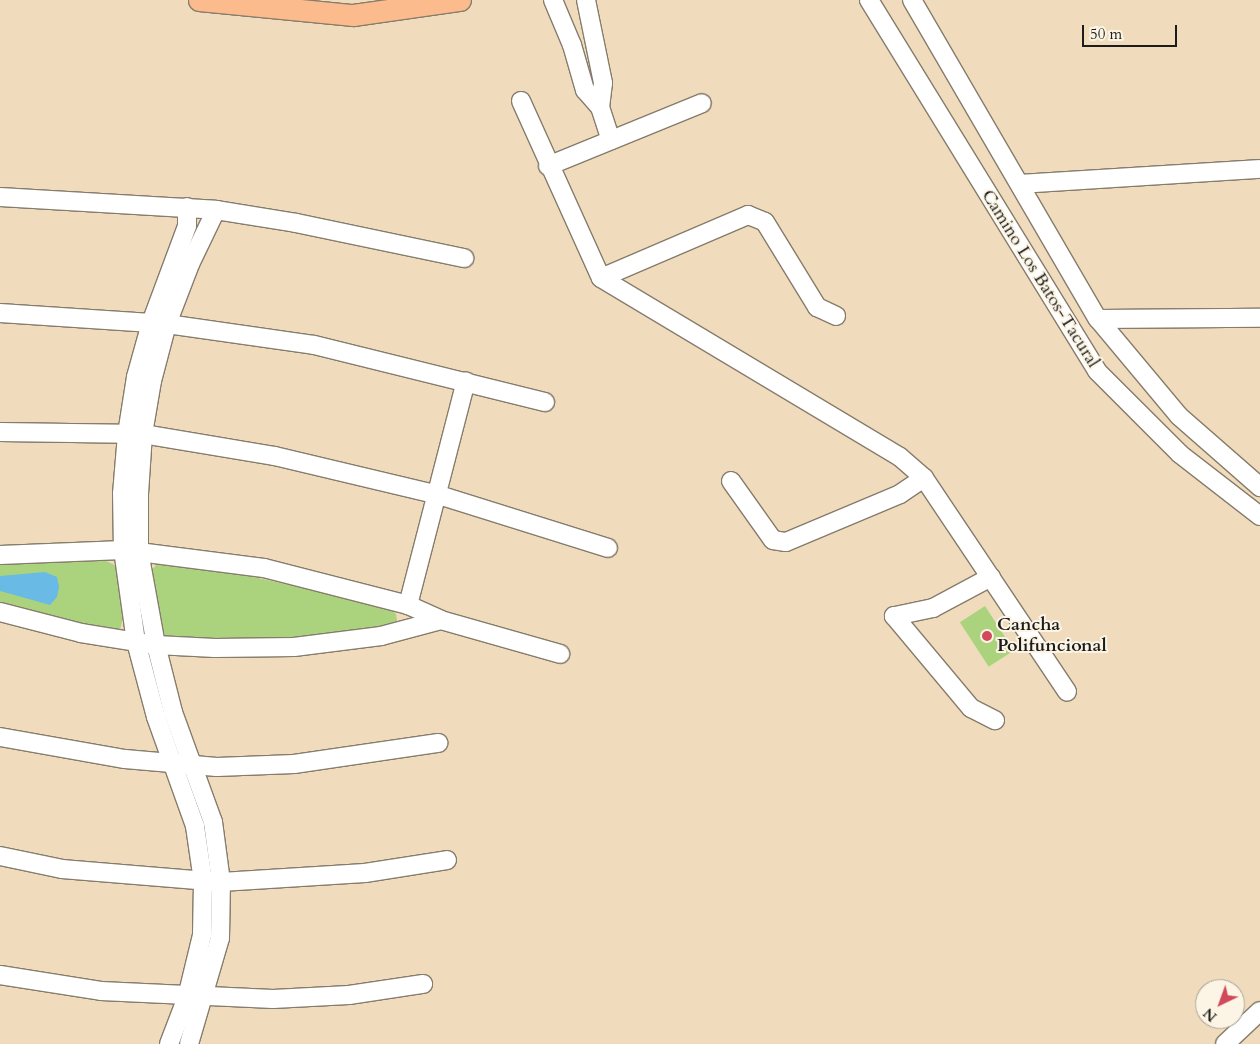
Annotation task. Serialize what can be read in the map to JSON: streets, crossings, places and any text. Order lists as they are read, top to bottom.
{
  "streets": {
    "street": ["Camino Los Batos-Tacural"]
  },
  "places": ["Cancha Polifuncional"],
  "scale_bar": "50 m",
  "north": "bottom left"
}
